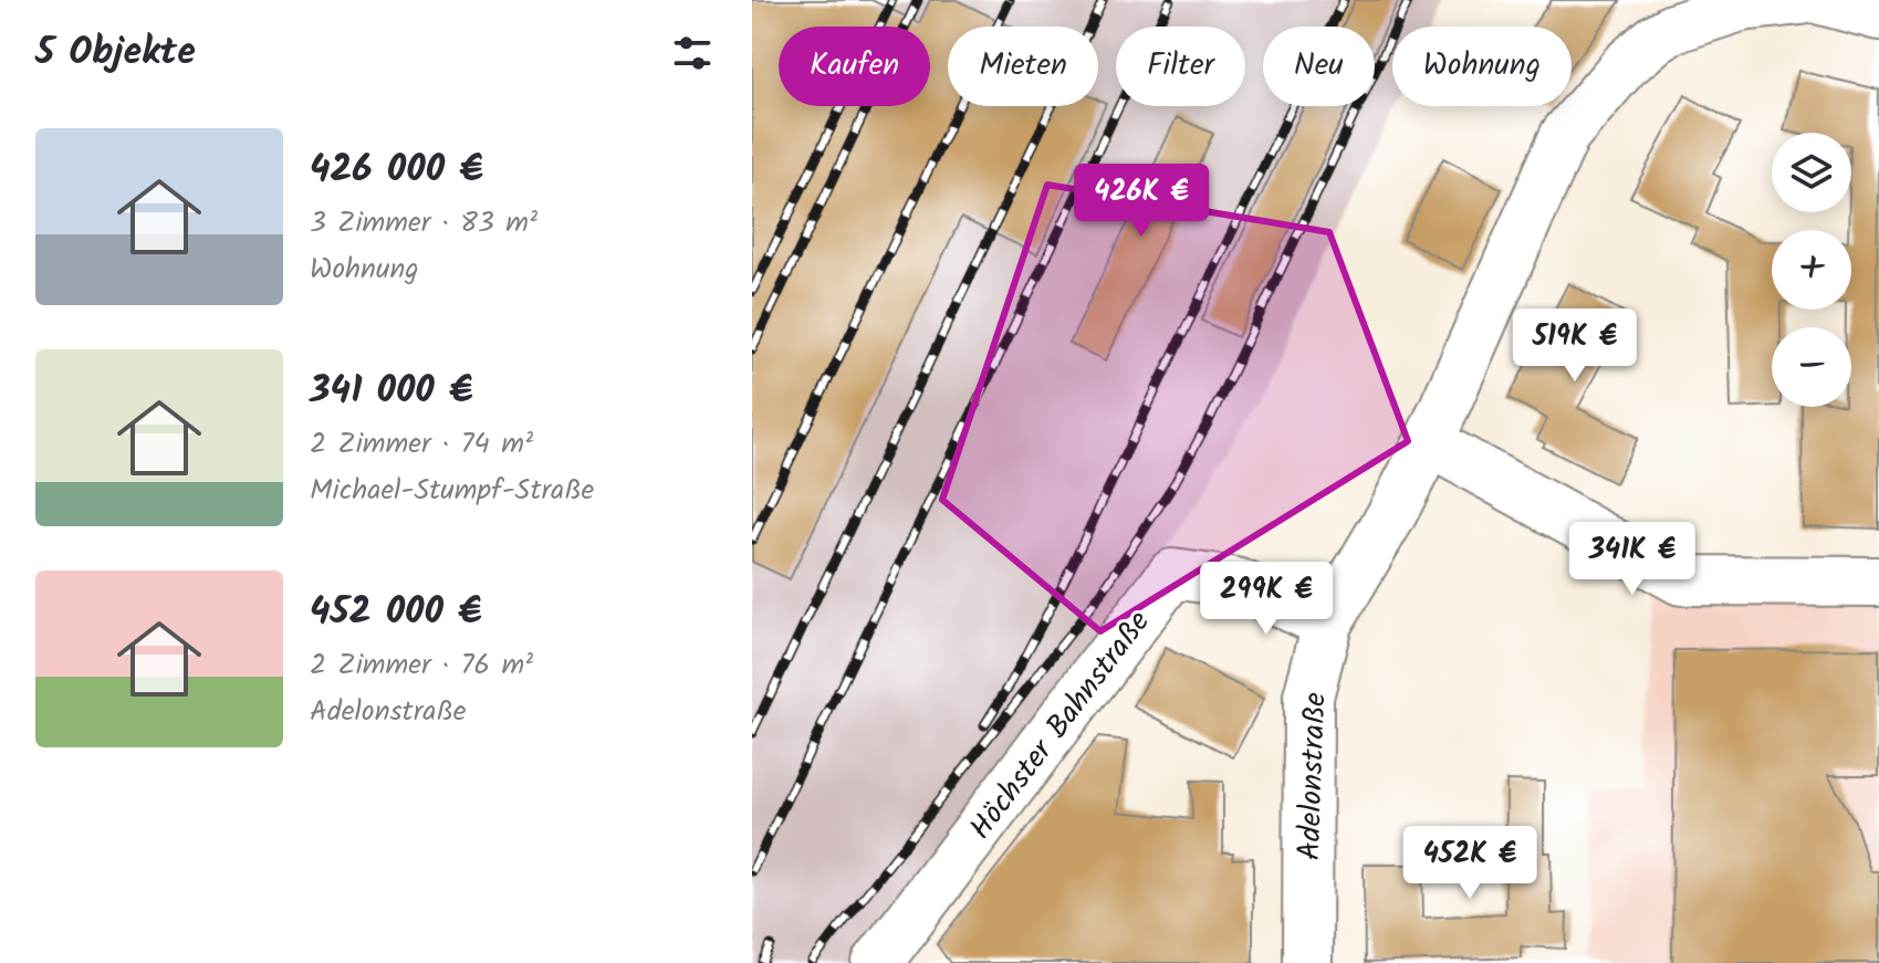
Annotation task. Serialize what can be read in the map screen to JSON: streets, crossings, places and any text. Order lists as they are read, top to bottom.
{
  "streets": {
    "street": ["Höchster Bahnstraße", "Adelonstraße"]
  },
  "crossings": [
    ["Höchster Bahnstraße", "Adelonstraße"]
  ],
  "page": {
    "heading": "5 Objekte",
    "chip": [
      "Kaufen",
      "Mieten",
      "Filter",
      "Neu",
      "Wohnung"
    ],
    "list": [
      {
        "name": "426 000 €",
        "note": "3 Zimmer · 83 m² · Wohnung"
      },
      {
        "name": "341 000 €",
        "note": "2 Zimmer · 74 m² · Michael-Stumpf-Straße"
      },
      {
        "name": "452 000 €",
        "note": "2 Zimmer · 76 m² · Adelonstraße"
      }
    ],
    "map_buttons": ["+", "−"],
    "price": [
      "426K €",
      "519K €",
      "341K €",
      "299K €",
      "452K €"
    ]
  }
}
